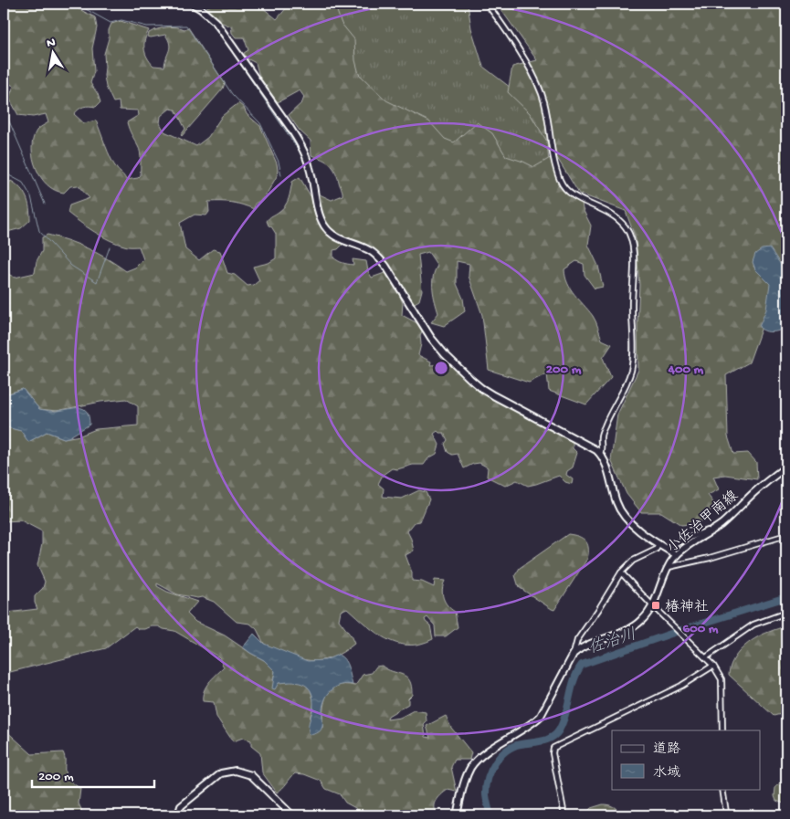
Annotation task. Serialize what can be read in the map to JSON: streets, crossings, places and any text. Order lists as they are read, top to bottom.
{
  "streets": {
    "street": ["小佐治甲南線"]
  },
  "water": ["佐治川"],
  "places": {
    "transit": ["椿神社"]
  },
  "legend": ["道路", "水域"],
  "scale_bar": "200 m",
  "north": "top",
  "rings": ["200 m", "400 m", "600 m"]
}
